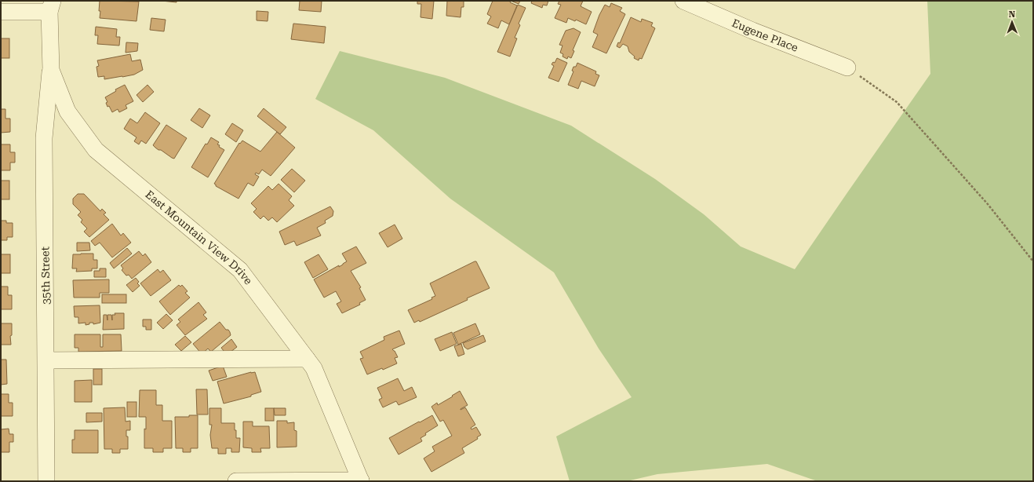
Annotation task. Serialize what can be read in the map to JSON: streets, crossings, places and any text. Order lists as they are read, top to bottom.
{
  "streets": {
    "street": ["Eugene Place", "East Mountain View Drive", "35th Street"]
  },
  "crossings": [
    ["East Mountain View Drive", "35th Street"]
  ],
  "north": "top"
}
